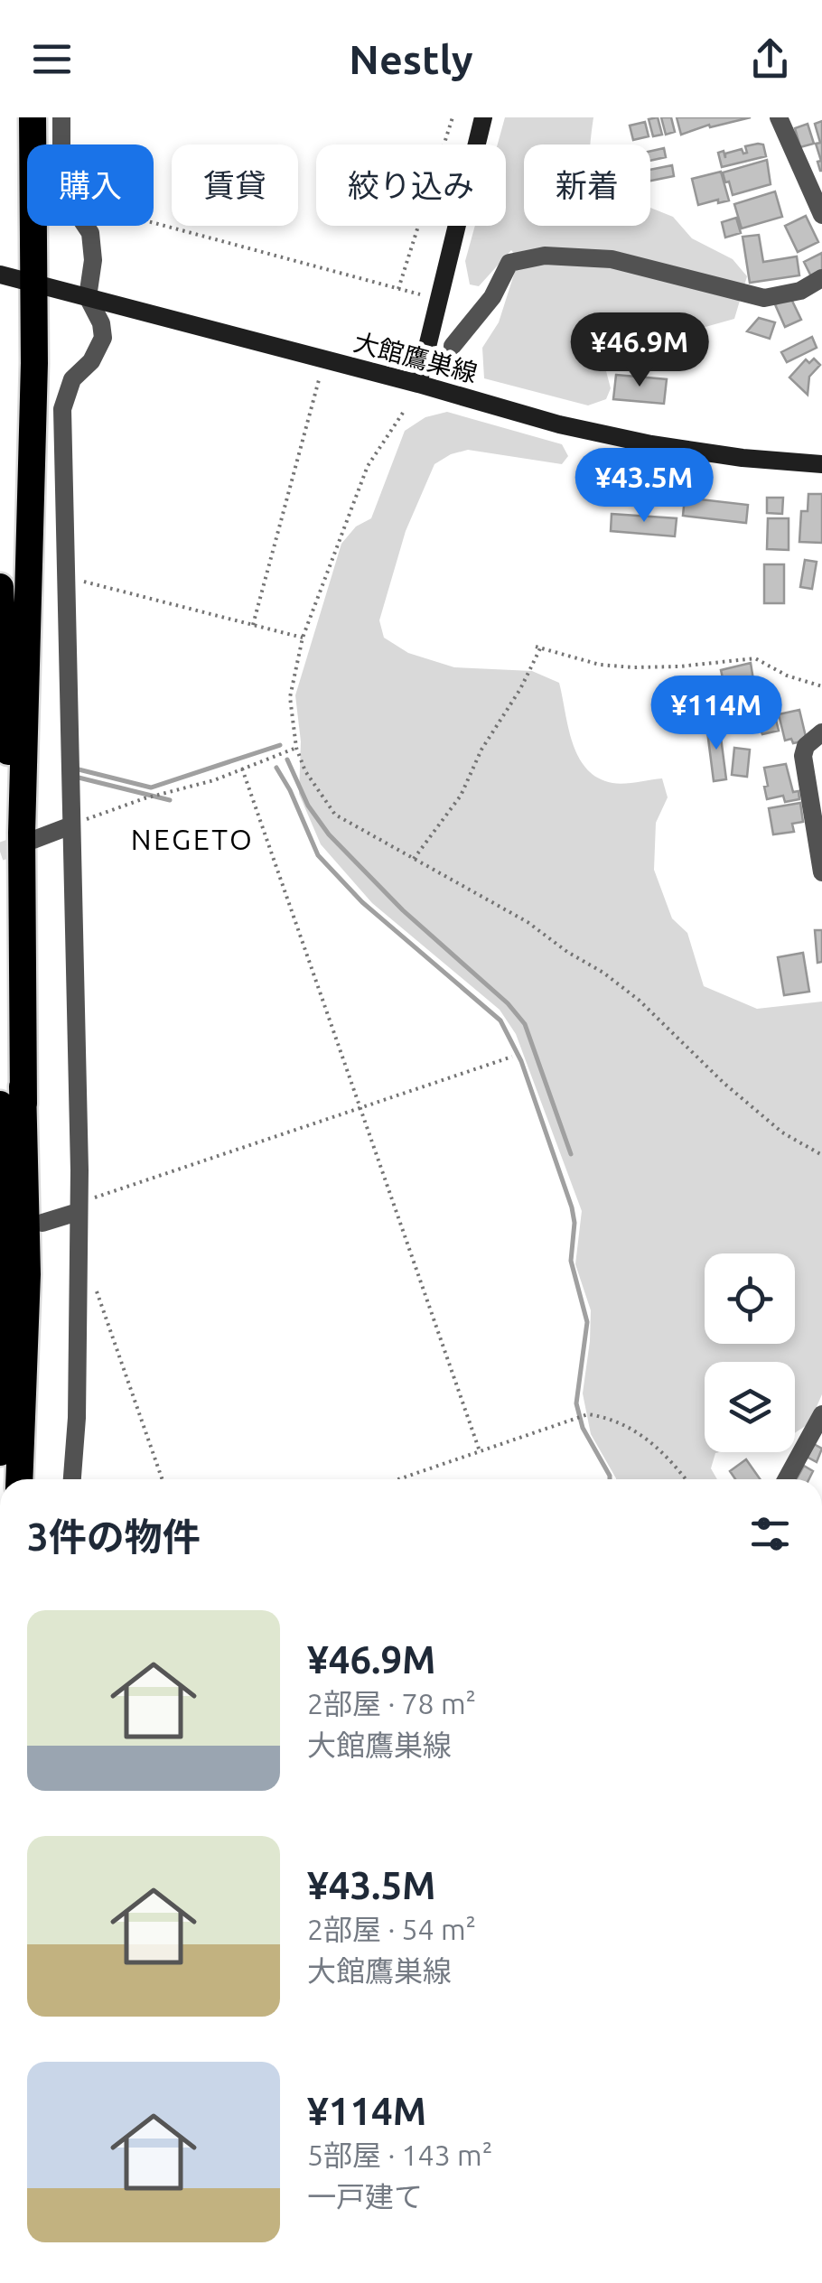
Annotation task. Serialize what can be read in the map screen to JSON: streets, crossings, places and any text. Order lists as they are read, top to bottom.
{
  "streets": {
    "main road": ["大館鷹巣線"]
  },
  "districts": ["NEGETO"],
  "page": {
    "header": "Nestly",
    "chip": [
      "購入",
      "賃貸",
      "絞り込み",
      "新着"
    ],
    "price": ["¥46.9M", "¥43.5M", "¥114M"],
    "heading": "3件の物件",
    "list": [
      {
        "name": "¥46.9M",
        "note": "2部屋 · 78 m² · 大館鷹巣線"
      },
      {
        "name": "¥43.5M",
        "note": "2部屋 · 54 m² · 大館鷹巣線"
      },
      {
        "name": "¥114M",
        "note": "5部屋 · 143 m² · 一戸建て"
      }
    ]
  }
}
